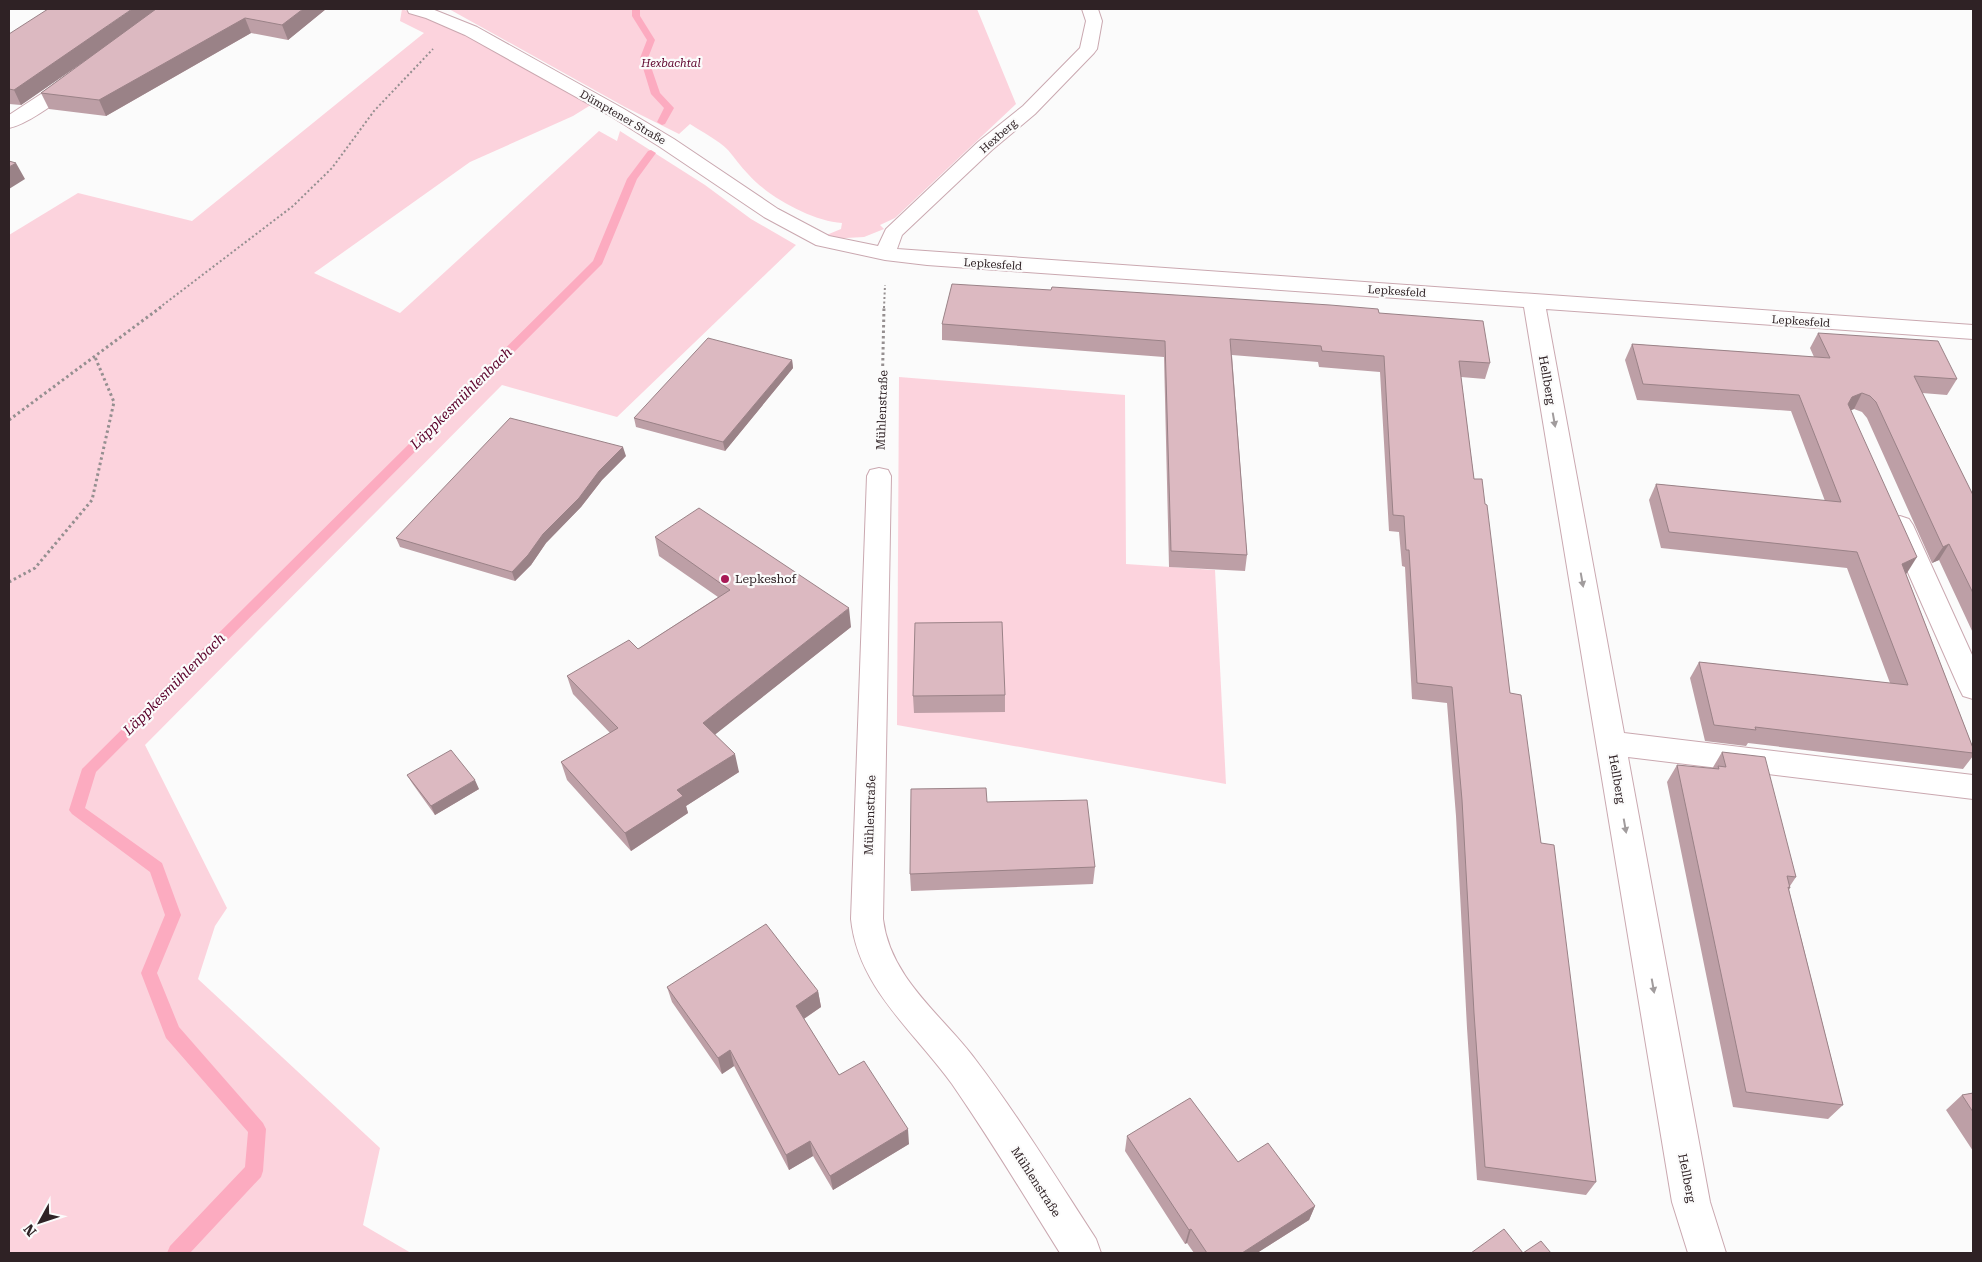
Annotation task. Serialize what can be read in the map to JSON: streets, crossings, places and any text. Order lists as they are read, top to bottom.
{
  "streets": {
    "street": [
      "Dümptener Straße",
      "Hexberg",
      "Lepkesfeld",
      "Hellberg",
      "Mühlenstraße"
    ]
  },
  "crossings": [
    ["Dümptener Straße", "Lepkesfeld"],
    ["Hexberg", "Lepkesfeld"],
    ["Lepkesfeld", "Hellberg"]
  ],
  "one_way": ["Hellberg"],
  "water": ["Läppkesmühlenbach"],
  "parks": ["Hexbachtal"],
  "places": ["Lepkeshof"],
  "north": "bottom left"
}
